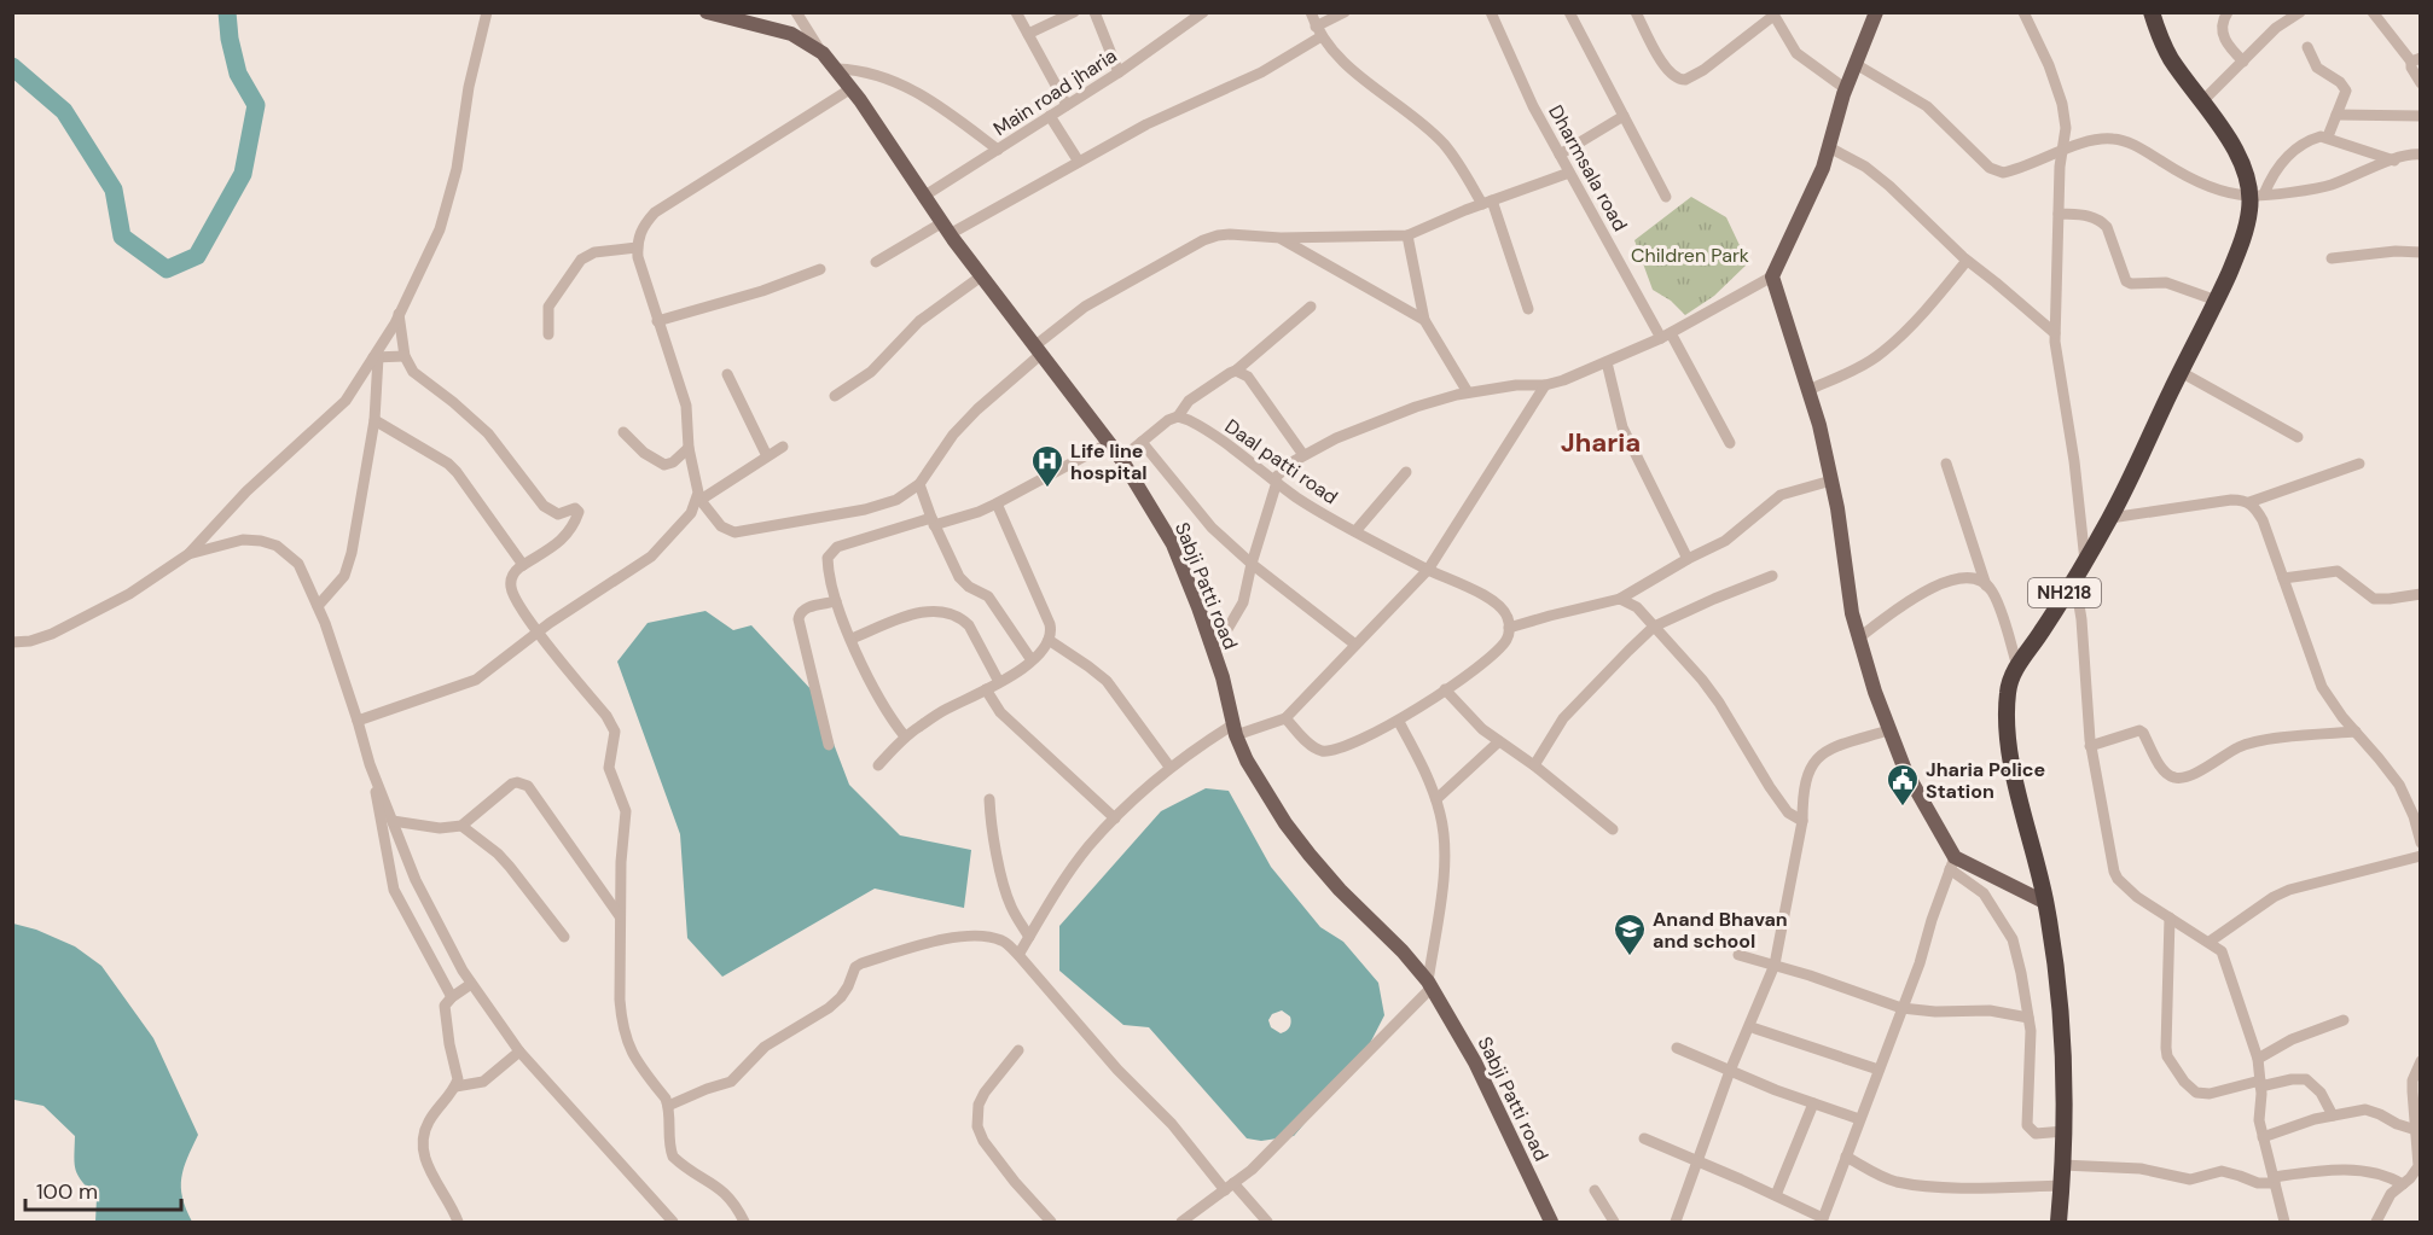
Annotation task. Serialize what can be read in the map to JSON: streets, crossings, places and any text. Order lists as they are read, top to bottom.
{
  "streets": {
    "highway": ["NH218"],
    "main road": ["Sabji Patti road"],
    "street": ["Main road jharia", "Dharmsala road", "Daal patti road"]
  },
  "crossings": [
    ["Main road jharia", "Sabji Patti road"]
  ],
  "districts": ["Jharia"],
  "parks": ["Children Park"],
  "places": {
    "hospital": ["Life line hospital"],
    "public building": ["Jharia Police Station"],
    "school or university": ["Anand Bhavan and school"]
  },
  "scale_bar": "100 m"
}
